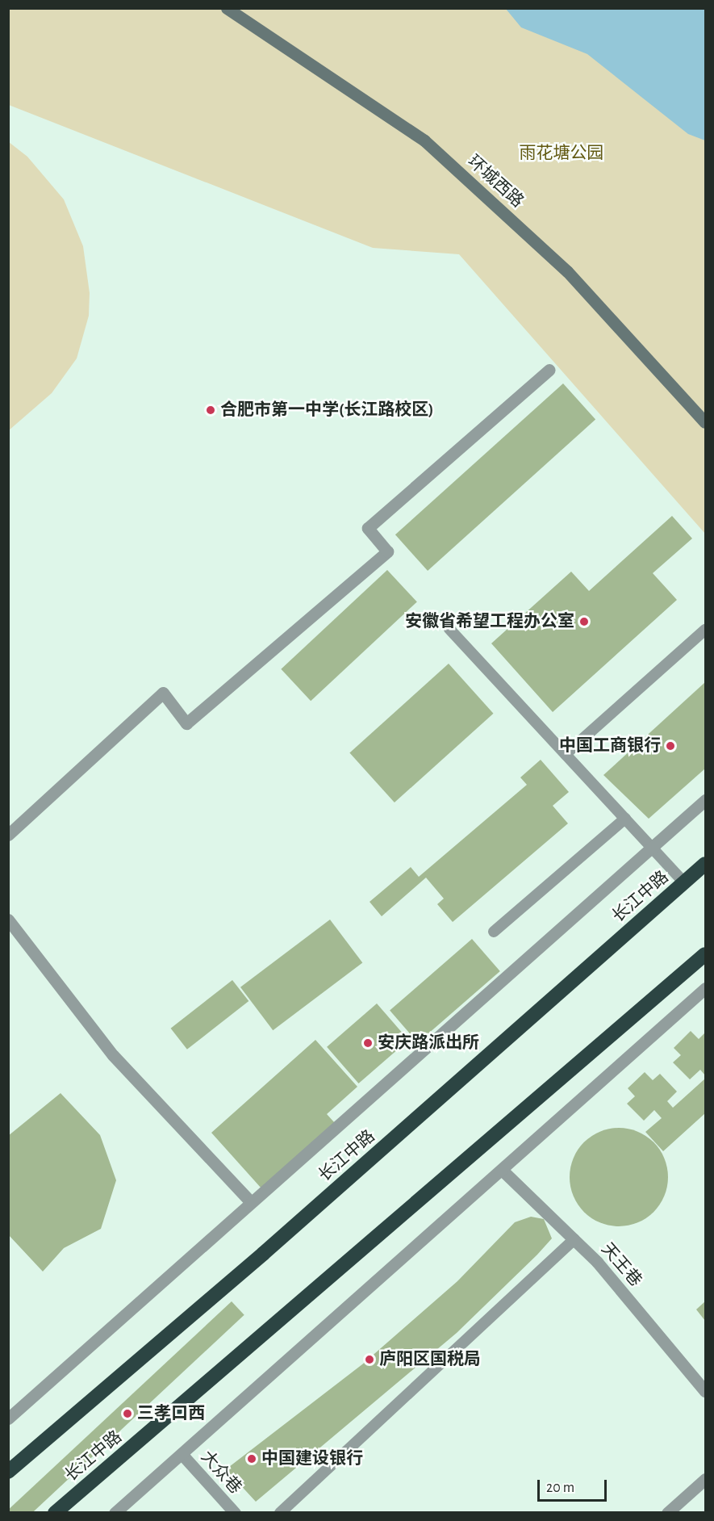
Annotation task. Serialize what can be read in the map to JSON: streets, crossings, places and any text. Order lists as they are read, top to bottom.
{
  "streets": {
    "highway": ["长江中路"],
    "street": ["环城西路", "天王巷", "大众巷"]
  },
  "parks": ["雨花塘公园"],
  "places": [
    "合肥市第一中学(长江路校区)",
    "安徽省希望工程办公室",
    "中国工商银行",
    "安庆路派出所",
    "庐阳区国税局",
    "三孝口西",
    "中国建设银行"
  ],
  "scale_bar": "20 m"
}
